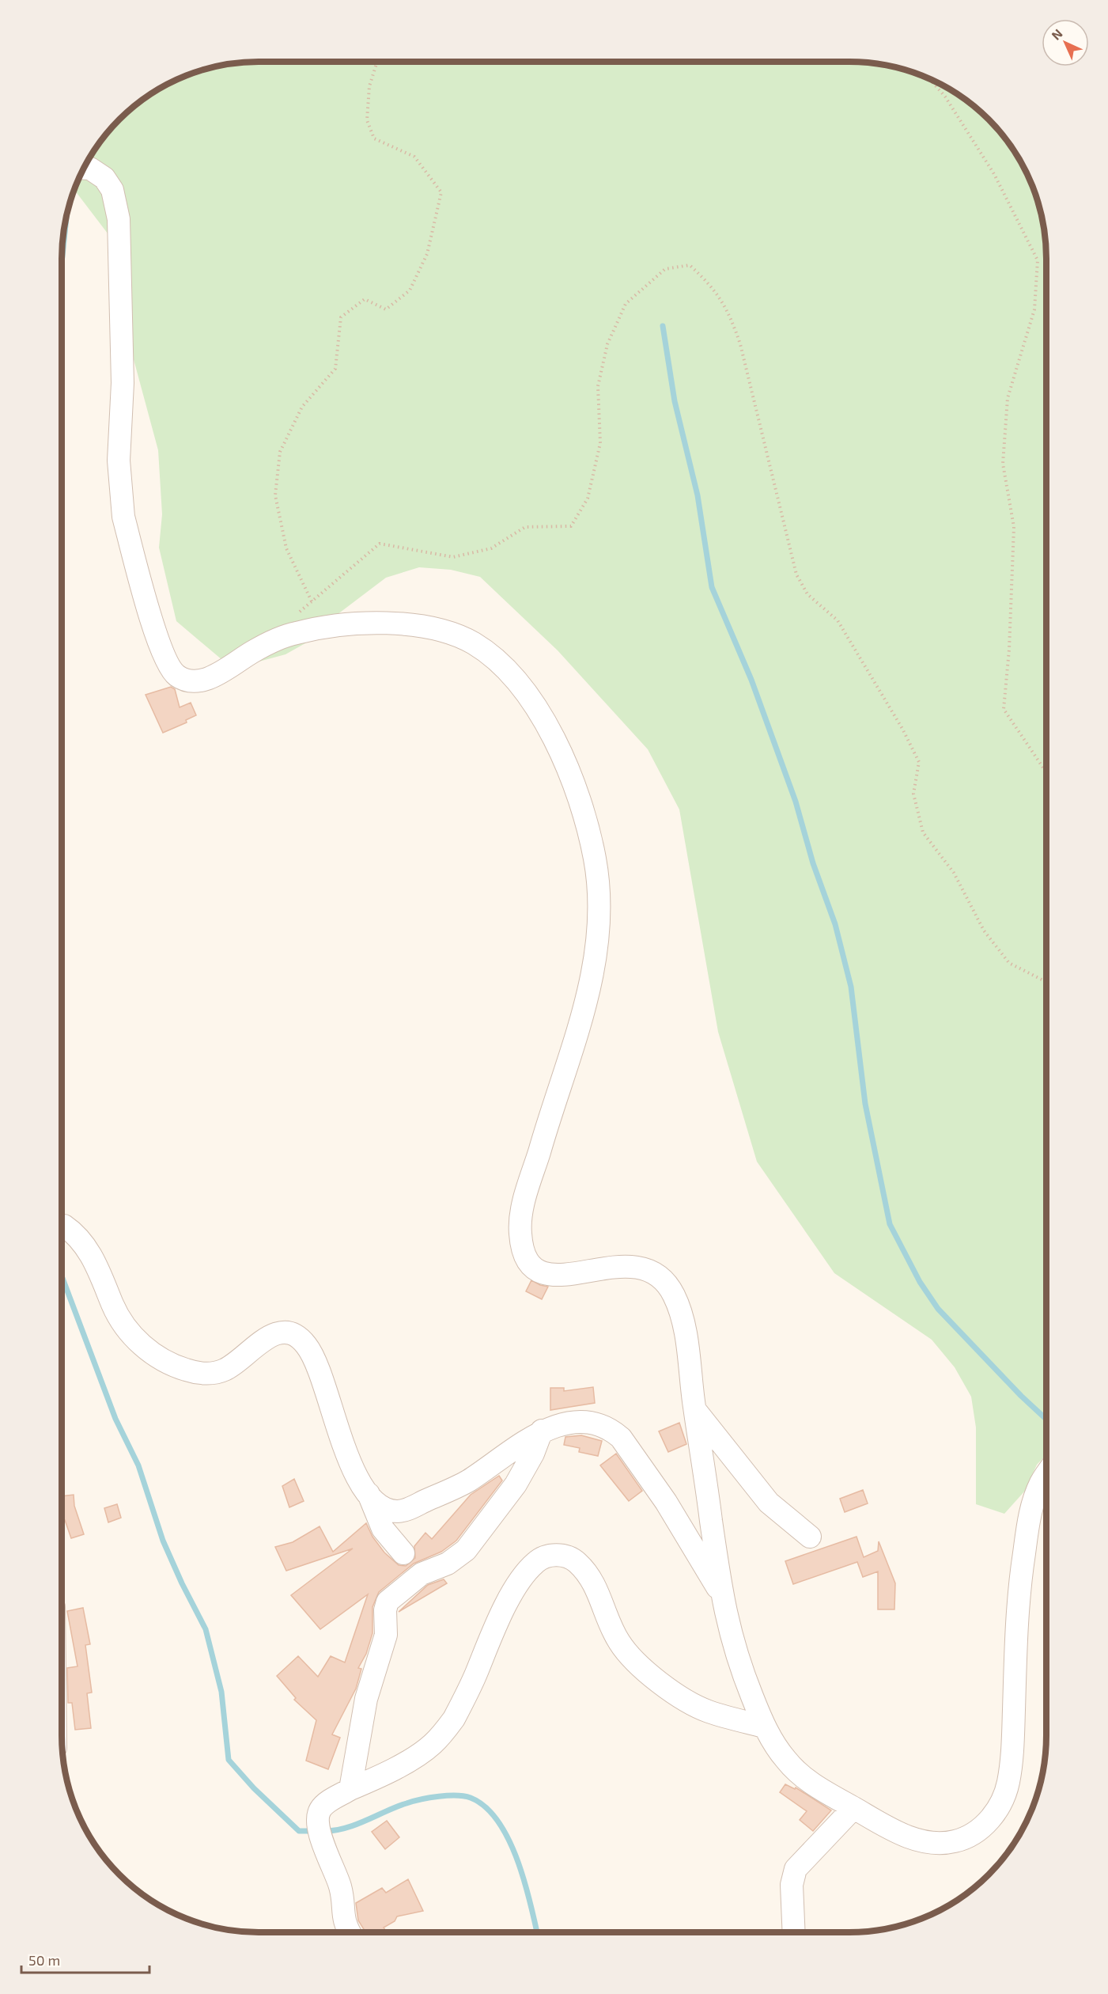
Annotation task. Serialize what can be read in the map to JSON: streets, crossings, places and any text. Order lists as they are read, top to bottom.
{
  "scale_bar": "50 m",
  "north": "top left"
}
